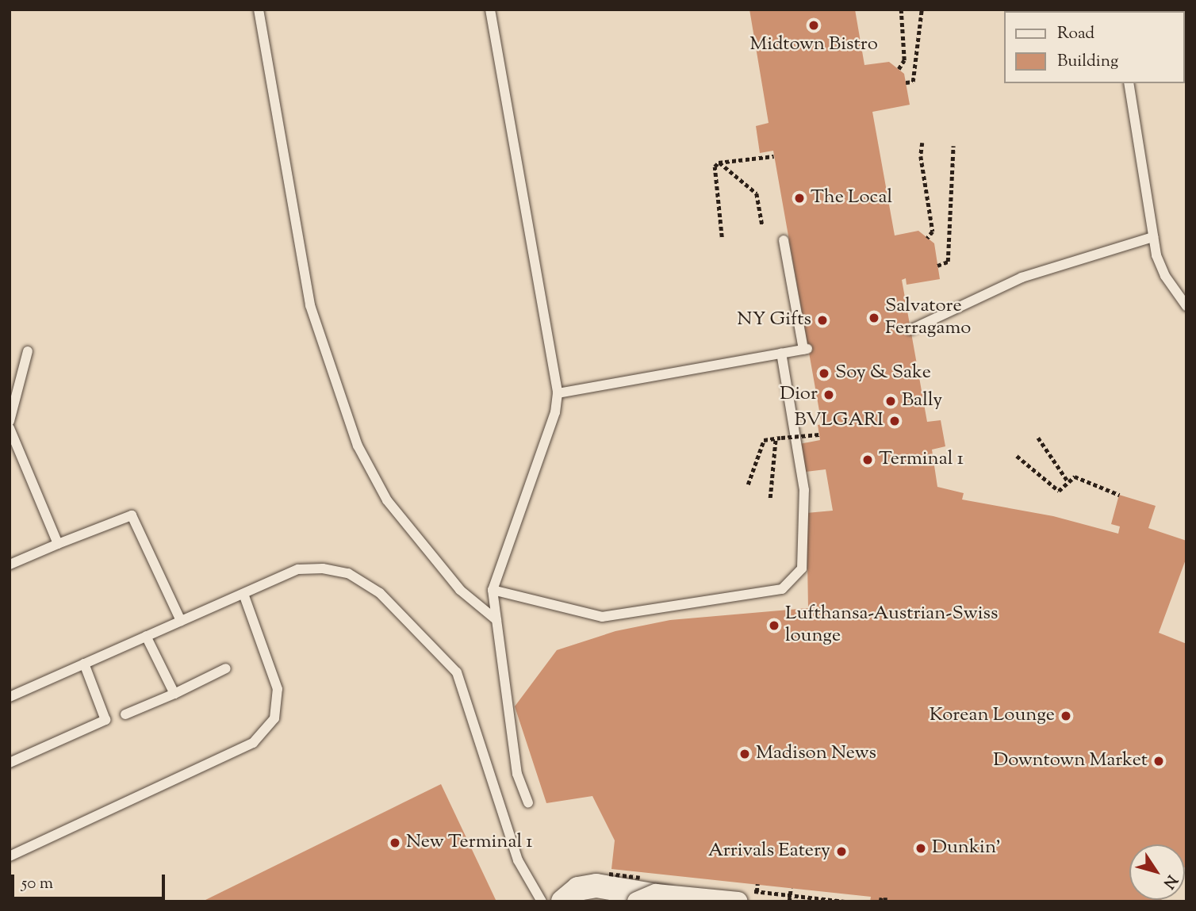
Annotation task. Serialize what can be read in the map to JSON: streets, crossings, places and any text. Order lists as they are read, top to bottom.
{
  "places": [
    "Midtown Bistro",
    "The Local",
    "Salvatore Ferragamo",
    "NY Gifts",
    "Soy & Sake",
    "Dior",
    "Bally",
    "BVLGARI",
    "Terminal 1",
    "Lufthansa-Austrian-Swiss lounge",
    "Korean Lounge",
    "Madison News",
    "Downtown Market",
    "New Terminal 1",
    "Dunkin'",
    "Arrivals Eatery"
  ],
  "legend": ["Road", "Building"],
  "scale_bar": "50 m",
  "north": "bottom right"
}
